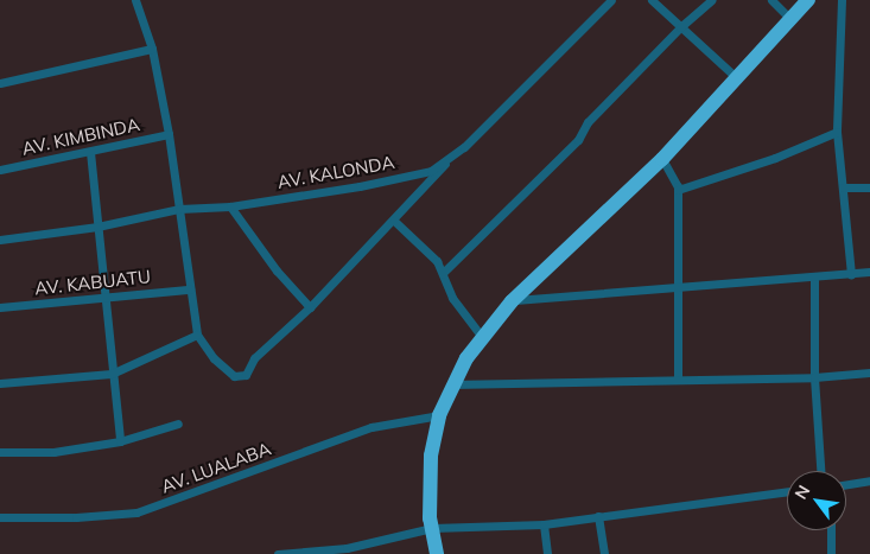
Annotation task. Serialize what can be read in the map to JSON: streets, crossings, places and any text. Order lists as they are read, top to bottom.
{
  "streets": {
    "street": [
      "AV. KIMBINDA",
      "AV. KALONDA",
      "AV. KABUATU",
      "AV. LUALABA"
    ]
  },
  "north": "top left"
}
